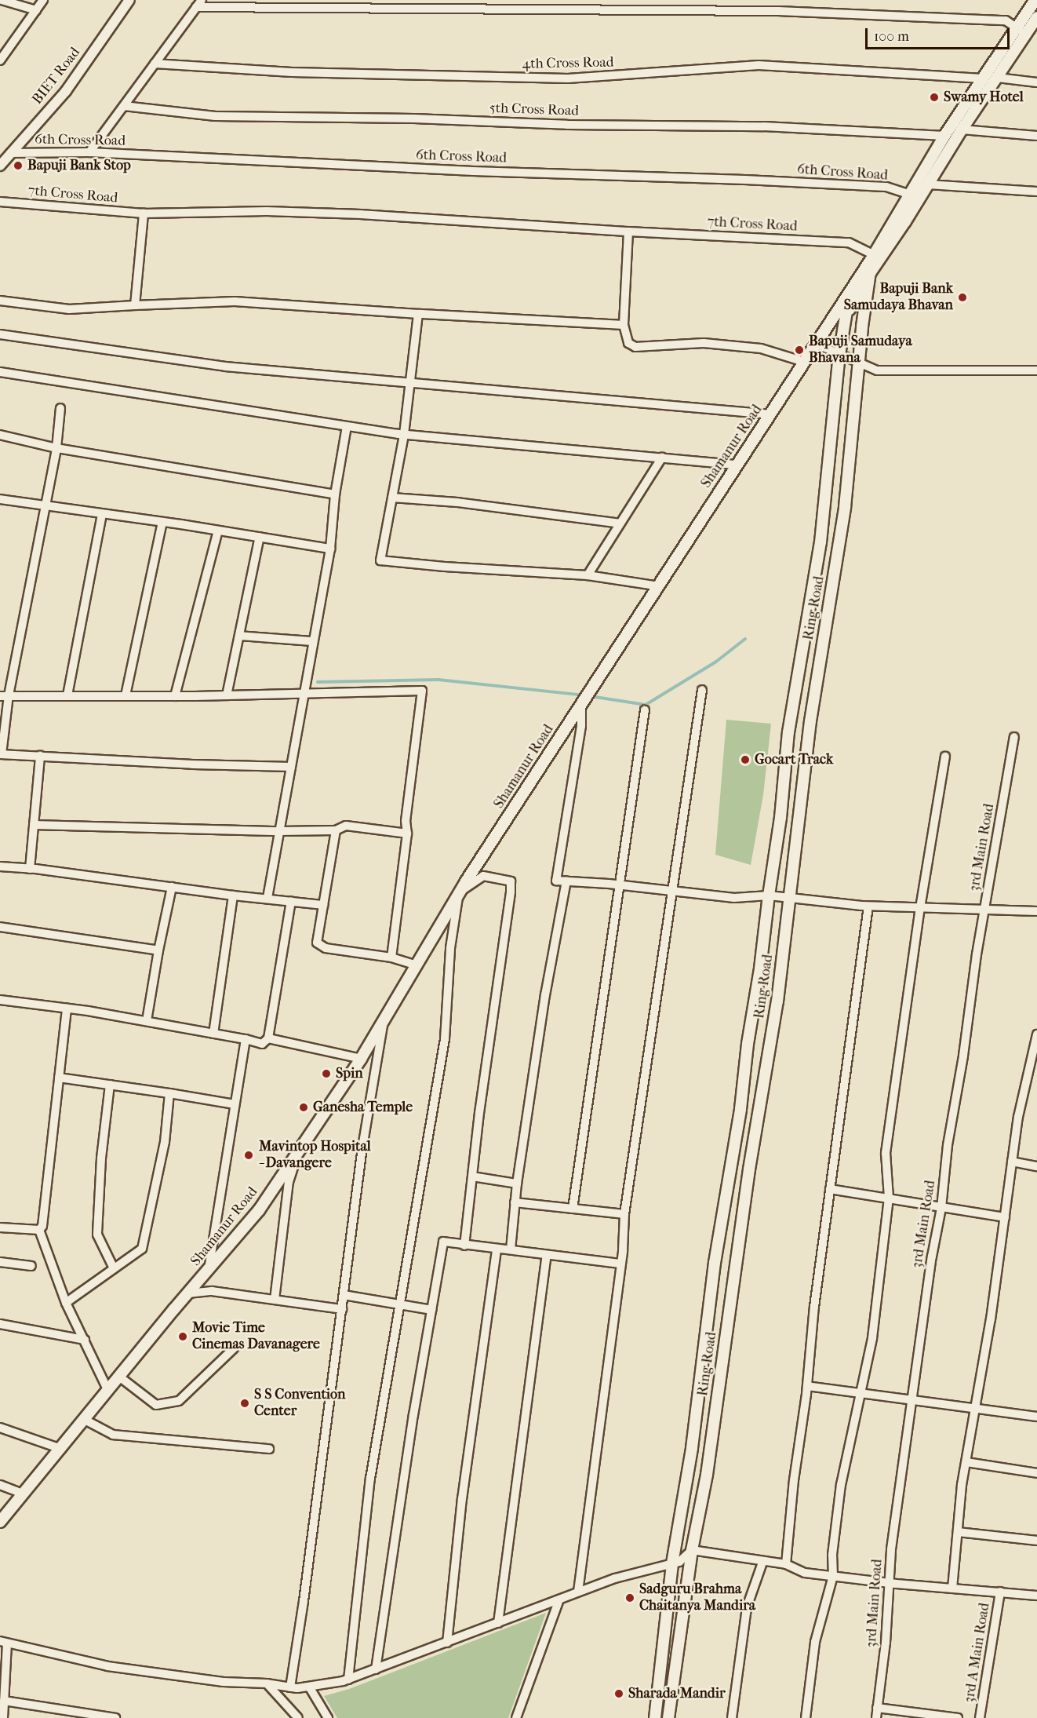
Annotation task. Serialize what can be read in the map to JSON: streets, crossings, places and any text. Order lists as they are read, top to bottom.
{
  "streets": {
    "main road": ["Shamanur Road", "Ring Road"],
    "street": [
      "4th Cross Road",
      "BIET Road",
      "5th Cross Road",
      "6th Cross Road",
      "7th Cross Road",
      "3rd Main Road",
      "3rd A Main Road"
    ]
  },
  "crossings": [
    ["4th Cross Road", "Shamanur Road"],
    ["BIET Road", "6th Cross Road"],
    ["5th Cross Road", "Shamanur Road"],
    ["6th Cross Road", "Shamanur Road"],
    ["7th Cross Road", "Shamanur Road"],
    ["7th Cross Road", "Ring Road"],
    ["Shamanur Road", "Ring Road"]
  ],
  "places": [
    "Swamy Hotel",
    "Bapuji Bank Stop",
    "Bapuji Bank Samudaya Bhavan",
    "Bapuji Samudaya Bhavana",
    "Gocart Track",
    "Spin",
    "Ganesha Temple",
    "Mavintop Hospital - Davangere",
    "Movie Time Cinemas Davanagere",
    "S S Convention Center",
    "Sadguru Brahma Chaitanya Mandira",
    "Sharada Mandir"
  ],
  "scale_bar": "100 m"
}
